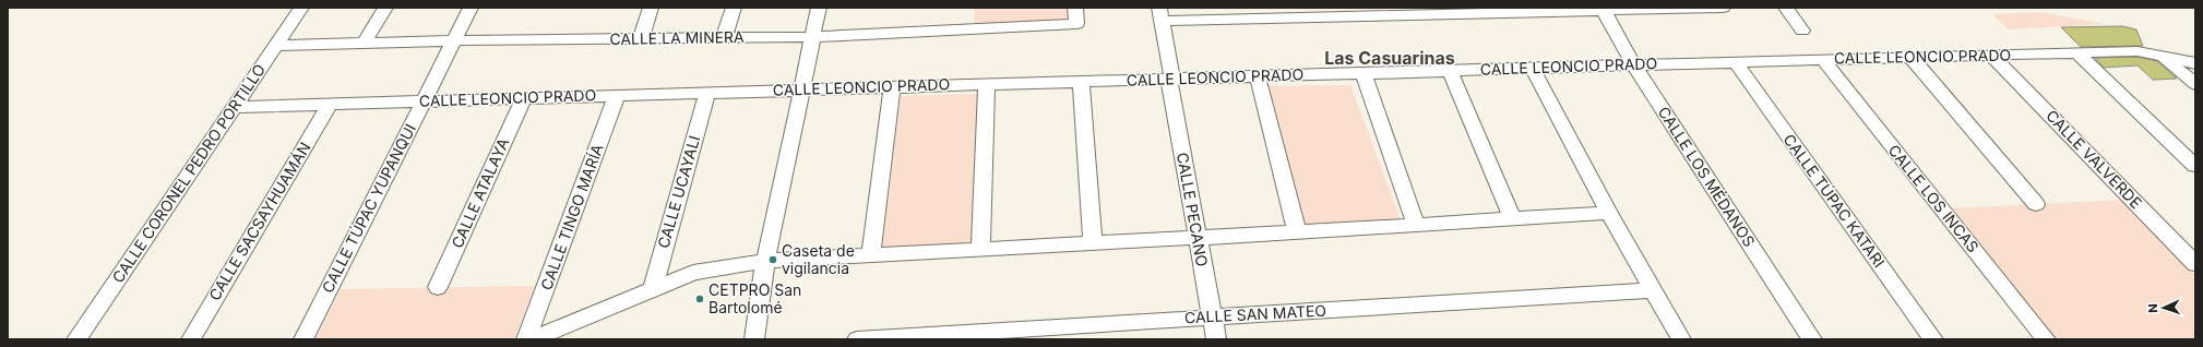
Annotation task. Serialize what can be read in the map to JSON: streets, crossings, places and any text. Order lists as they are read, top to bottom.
{
  "streets": {
    "street": [
      "CALLE LA MINERA",
      "CALLE LEONCIO PRADO",
      "CALLE VALVERDE",
      "CALLE CORONEL PEDRO PORTILLO",
      "CALLE LOS MÉDANOS",
      "CALLE UCAYALI",
      "CALLE ATALAYA",
      "CALLE LOS INCAS",
      "CALLE TÚPAC KATARI",
      "CALLE TÚPAC YUPANQUI",
      "CALLE PECANO",
      "CALLE TINGO MARÍA",
      "CALLE SACSAYHUAMÁN",
      "CALLE SAN MATEO"
    ]
  },
  "crossings": [
    ["CALLE LA MINERA", "CALLE CORONEL PEDRO PORTILLO"],
    ["CALLE LA MINERA", "CALLE TÚPAC YUPANQUI"],
    ["CALLE LEONCIO PRADO", "CALLE VALVERDE"],
    ["CALLE LEONCIO PRADO", "CALLE CORONEL PEDRO PORTILLO"],
    ["CALLE LEONCIO PRADO", "CALLE LOS MÉDANOS"],
    ["CALLE LEONCIO PRADO", "CALLE UCAYALI"],
    ["CALLE LEONCIO PRADO", "CALLE ATALAYA"],
    ["CALLE LEONCIO PRADO", "CALLE LOS INCAS"],
    ["CALLE LEONCIO PRADO", "CALLE TÚPAC KATARI"],
    ["CALLE LEONCIO PRADO", "CALLE TÚPAC YUPANQUI"],
    ["CALLE LEONCIO PRADO", "CALLE PECANO"],
    ["CALLE LEONCIO PRADO", "CALLE TINGO MARÍA"],
    ["CALLE LEONCIO PRADO", "CALLE SACSAYHUAMÁN"],
    ["CALLE PECANO", "CALLE SAN MATEO"]
  ],
  "districts": ["Las Casuarinas"],
  "places": ["Caseta de vigilancia", "CETPRO San Bartolomé"],
  "north": "left"
}
